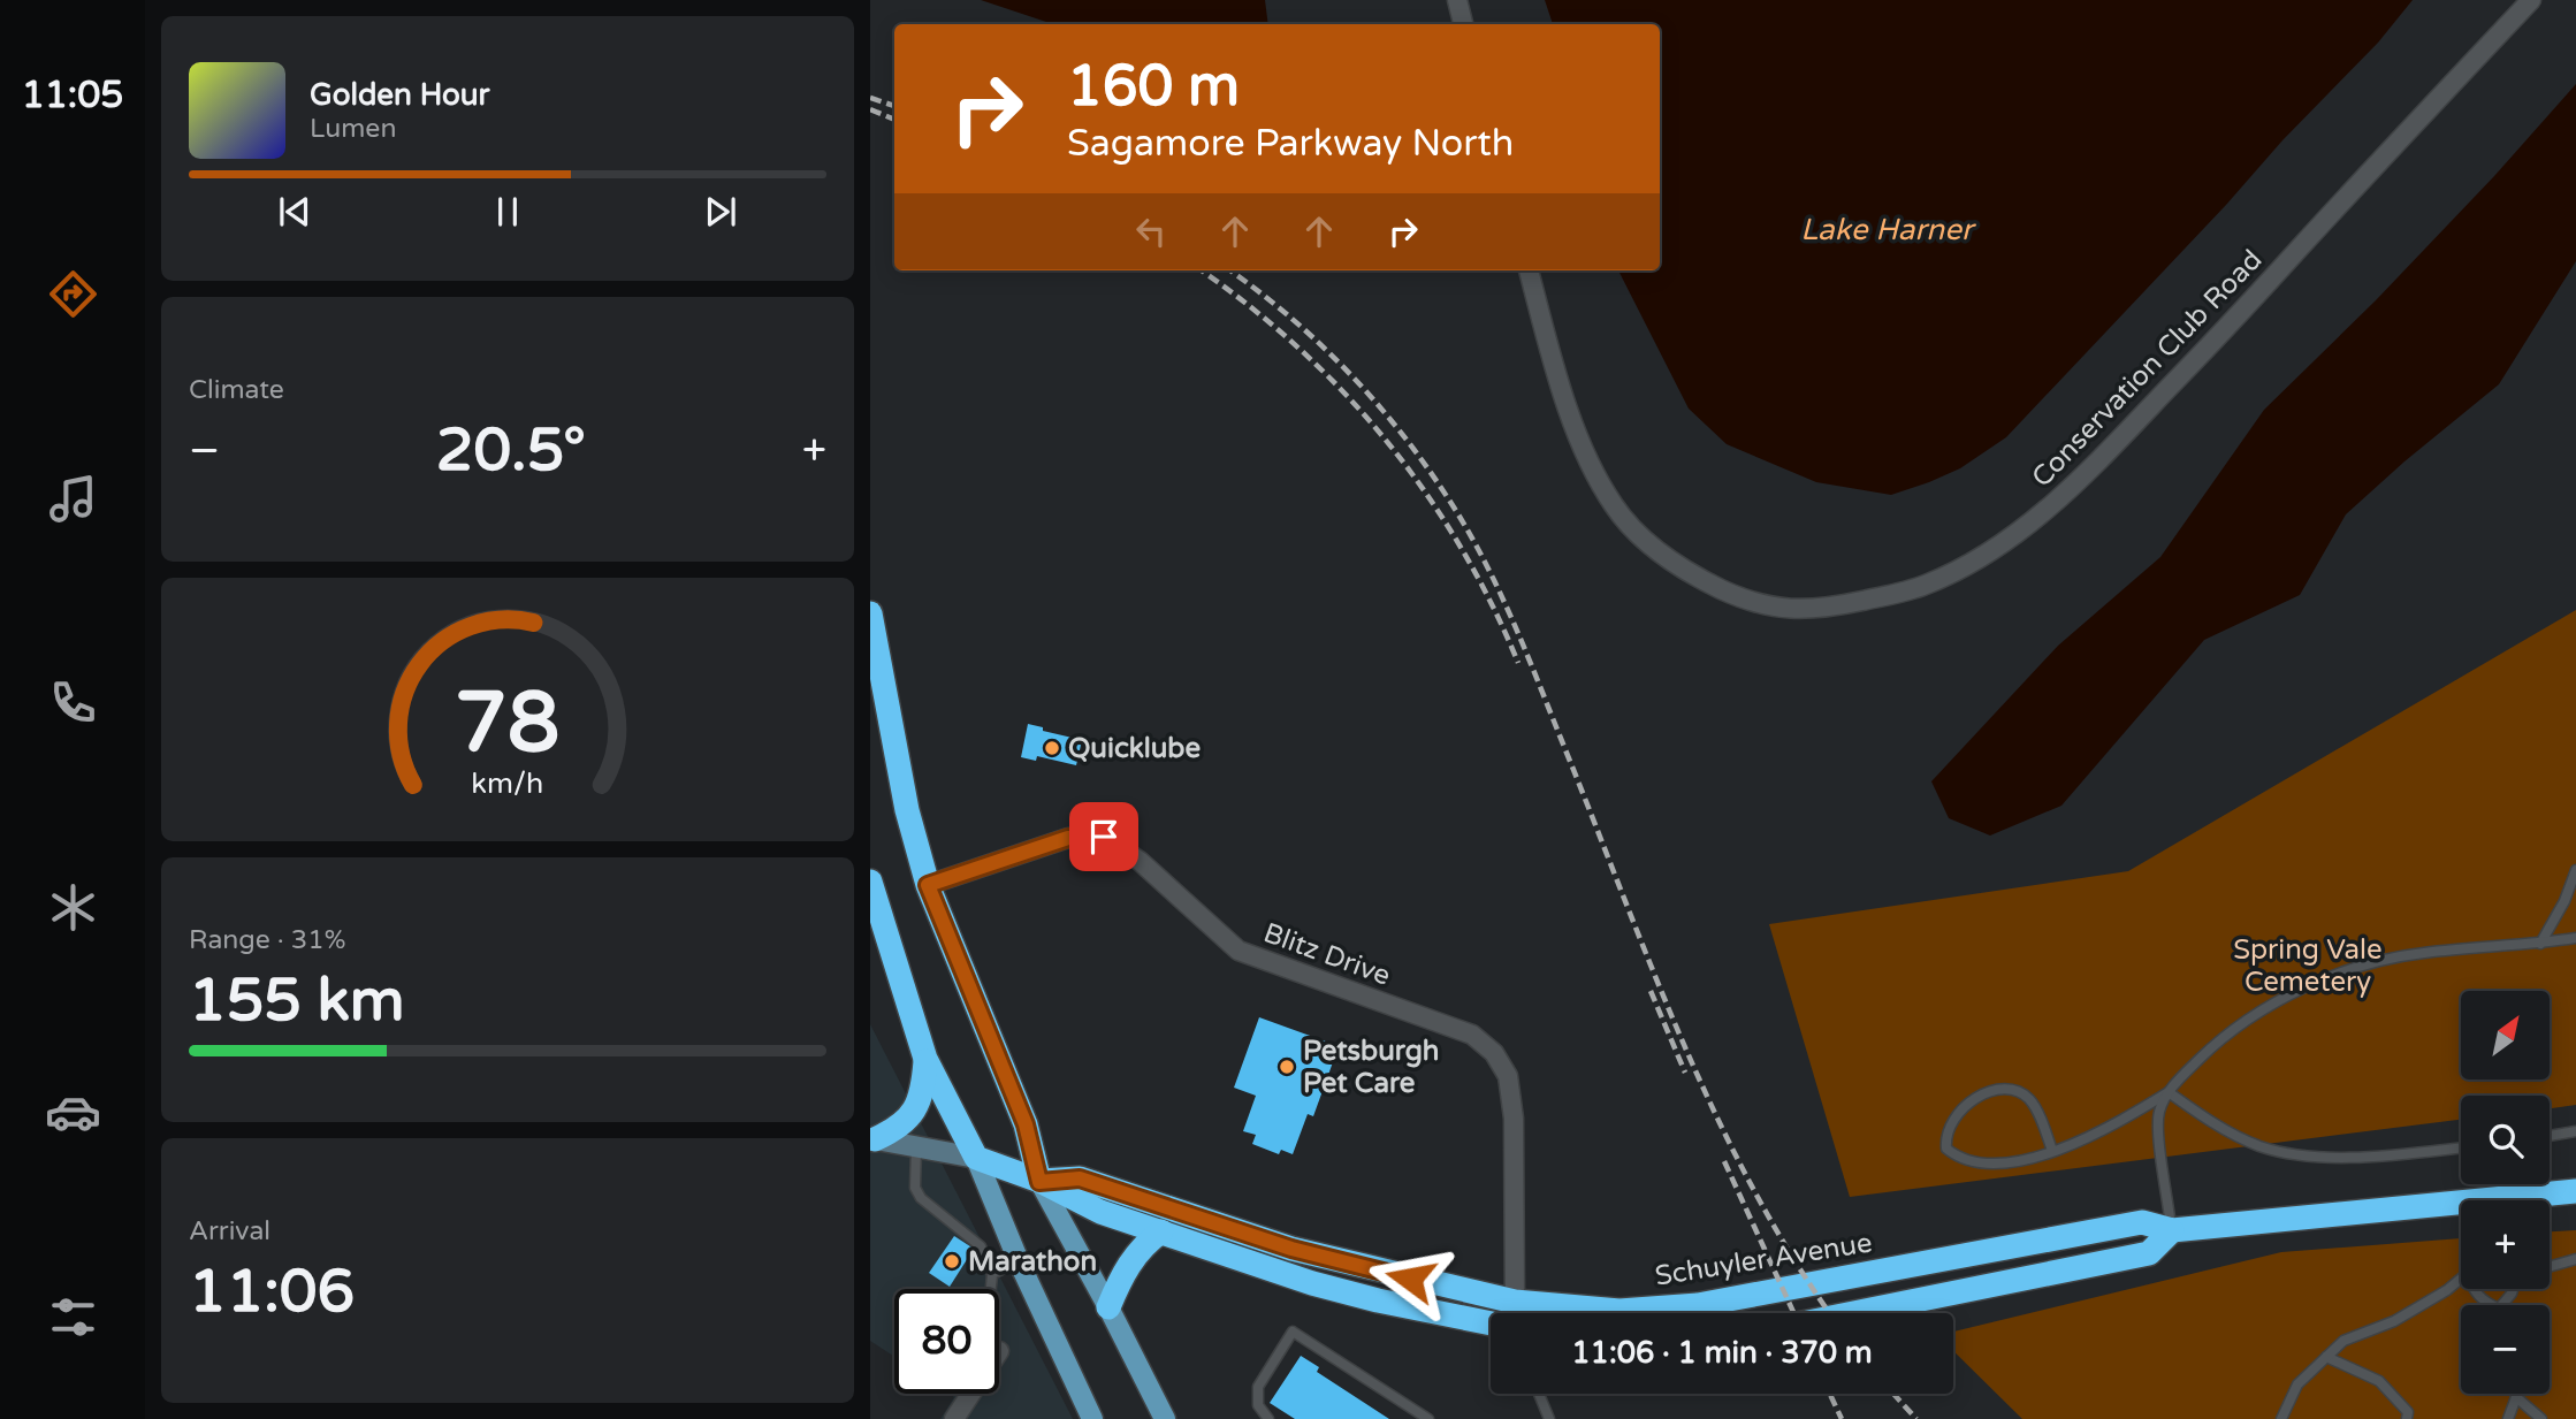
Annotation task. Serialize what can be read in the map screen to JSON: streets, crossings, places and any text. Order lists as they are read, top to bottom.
{
  "streets": {
    "highway": ["Schuyler Avenue"],
    "street": ["Conservation Club Road", "Blitz Drive"]
  },
  "water": ["Lake Harner"],
  "parks": ["Spring Vale Cemetery"],
  "places": ["Quicklube", "Petsburgh Pet Care", "Marathon"],
  "north": "top right",
  "page": {
    "tabs": "11:05",
    "turn": ["160 m", "Sagamore Parkway North"],
    "song": ["Golden Hour", "Lumen"],
    "tile": [
      "Climate",
      ["Range · 31%", "155 km"],
      ["Arrival", "11:06"]
    ],
    "heat": ["−", "20.5°", "+"],
    "map_buttons": ["+", "−"],
    "limit": "80",
    "trip": "11:06 · 1 min · 370 m",
    "gauge": ["78", "km/h"]
  }
}
